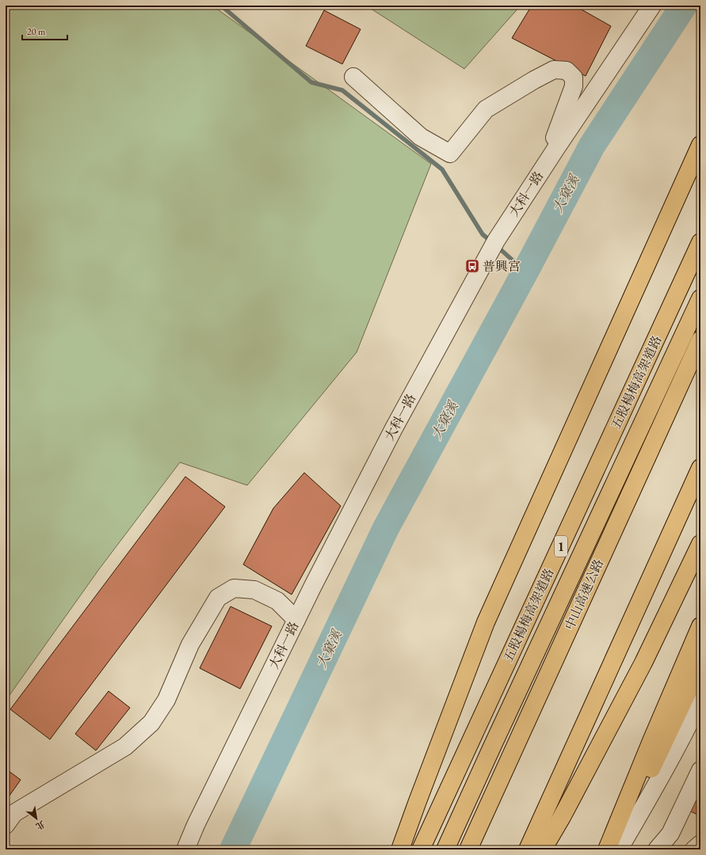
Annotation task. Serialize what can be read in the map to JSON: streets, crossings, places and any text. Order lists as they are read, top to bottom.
{
  "streets": {
    "highway": ["五股楊梅高架道路", "1", "中山高速公路"],
    "street": ["大科一路"]
  },
  "water": ["大窠溪"],
  "places": {
    "bus stop": ["普興宮"]
  },
  "scale_bar": "20 m",
  "north": "bottom right"
}
